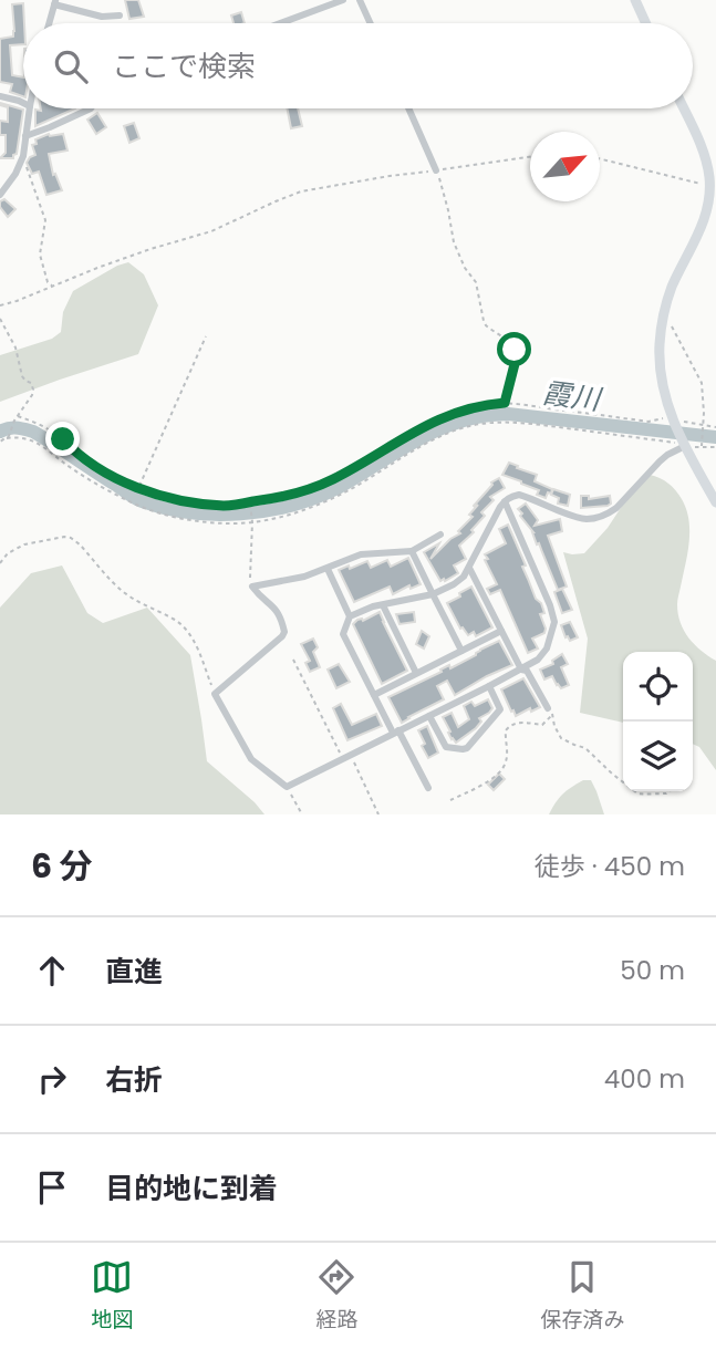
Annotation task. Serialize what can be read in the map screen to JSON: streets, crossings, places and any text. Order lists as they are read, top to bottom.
{
  "water": ["霞川"],
  "north": "top right",
  "page": {
    "search": "ここで検索",
    "heading": ["6 分", "徒歩 · 450 m"],
    "list": [
      ["直進", "50 m"],
      ["右折", "400 m"],
      "目的地に到着"
    ],
    "nav": ["地図", "経路", "保存済み"]
  }
}
